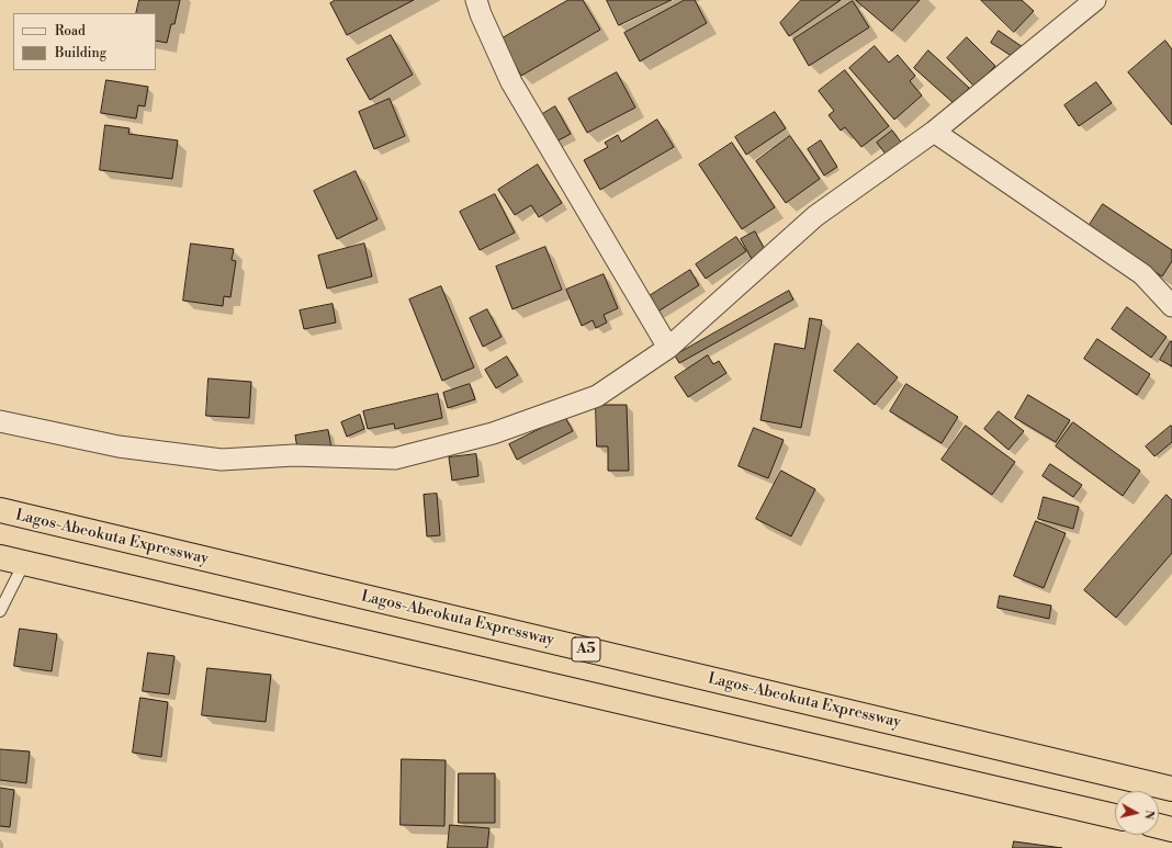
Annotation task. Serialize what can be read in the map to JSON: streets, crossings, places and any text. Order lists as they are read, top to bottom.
{
  "streets": {
    "highway": ["Lagos-Abeokuta Expressway", "A5"]
  },
  "legend": ["Road", "Building"],
  "north": "right"
}
